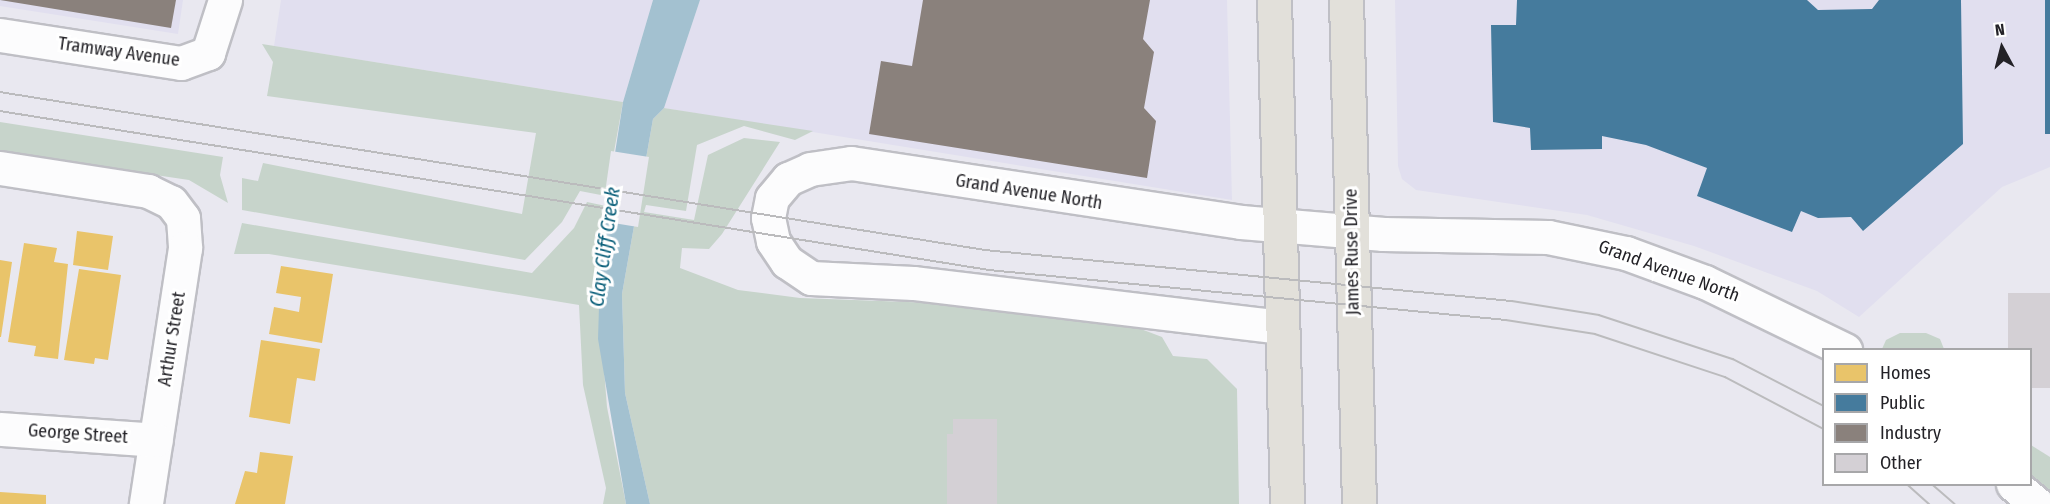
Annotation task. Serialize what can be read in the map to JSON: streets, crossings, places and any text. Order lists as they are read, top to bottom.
{
  "streets": {
    "main road": ["James Ruse Drive"],
    "street": [
      "Tramway Avenue",
      "Grand Avenue North",
      "Arthur Street",
      "George Street"
    ]
  },
  "crossings": [
    ["Grand Avenue North", "James Ruse Drive"],
    ["Arthur Street", "George Street"]
  ],
  "water": ["Clay Cliff Creek"],
  "legend": [
    "Homes",
    "Public",
    "Industry",
    "Other"
  ],
  "north": "top"
}
